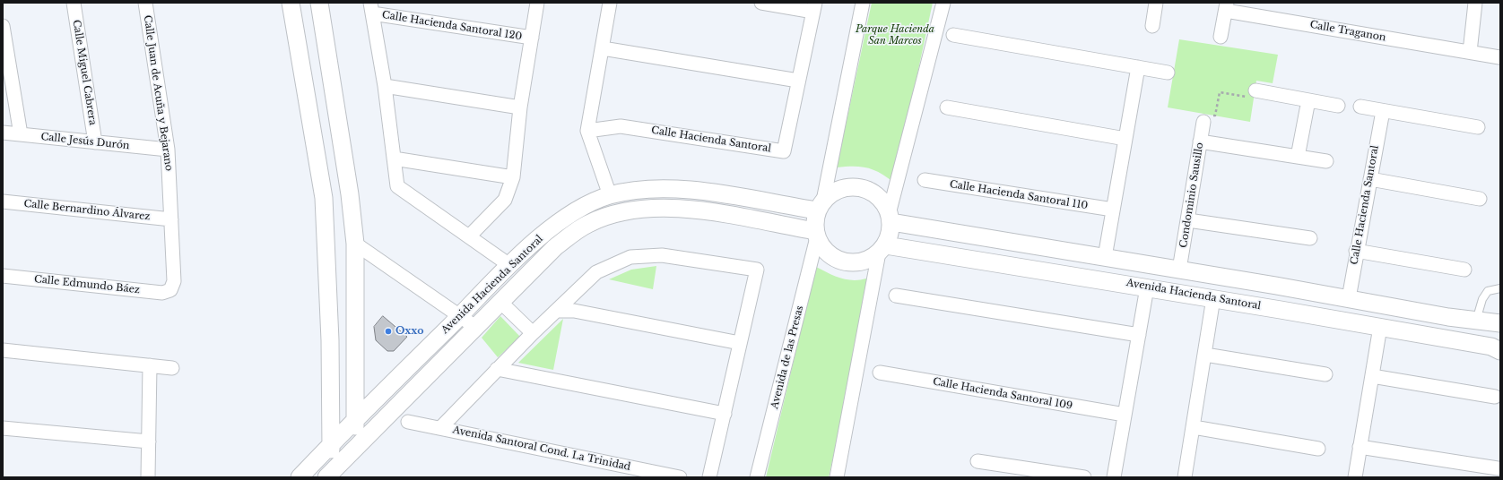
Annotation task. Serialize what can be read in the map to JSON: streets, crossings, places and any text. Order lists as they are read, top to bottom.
{
  "streets": {
    "street": [
      "Calle Hacienda Santoral 120",
      "Calle Traganon",
      "Calle Miguel Cabrera",
      "Calle Juan de Acuña y Bejarano",
      "Calle Hacienda Santoral",
      "Calle Jesús Durón",
      "Calle Hacienda Santoral 110",
      "Condominio Sausillo",
      "Calle Bernardino Álvarez",
      "Calle Edmundo Báez",
      "Avenida Hacienda Santoral",
      "Avenida de las Presas",
      "Calle Hacienda Santoral 109",
      "Avenida Santoral Cond. La Trinidad"
    ]
  },
  "crossings": [
    ["Calle Hacienda Santoral 120", "Avenida Hacienda Santoral"],
    ["Calle Miguel Cabrera", "Calle Jesús Durón"],
    ["Calle Juan de Acuña y Bejarano", "Calle Jesús Durón"],
    ["Calle Juan de Acuña y Bejarano", "Calle Bernardino Álvarez"],
    ["Calle Juan de Acuña y Bejarano", "Calle Edmundo Báez"],
    ["Avenida Hacienda Santoral", "Avenida de las Presas"]
  ],
  "parks": ["Parque Hacienda San Marcos"],
  "places": ["Oxxo"]
}
